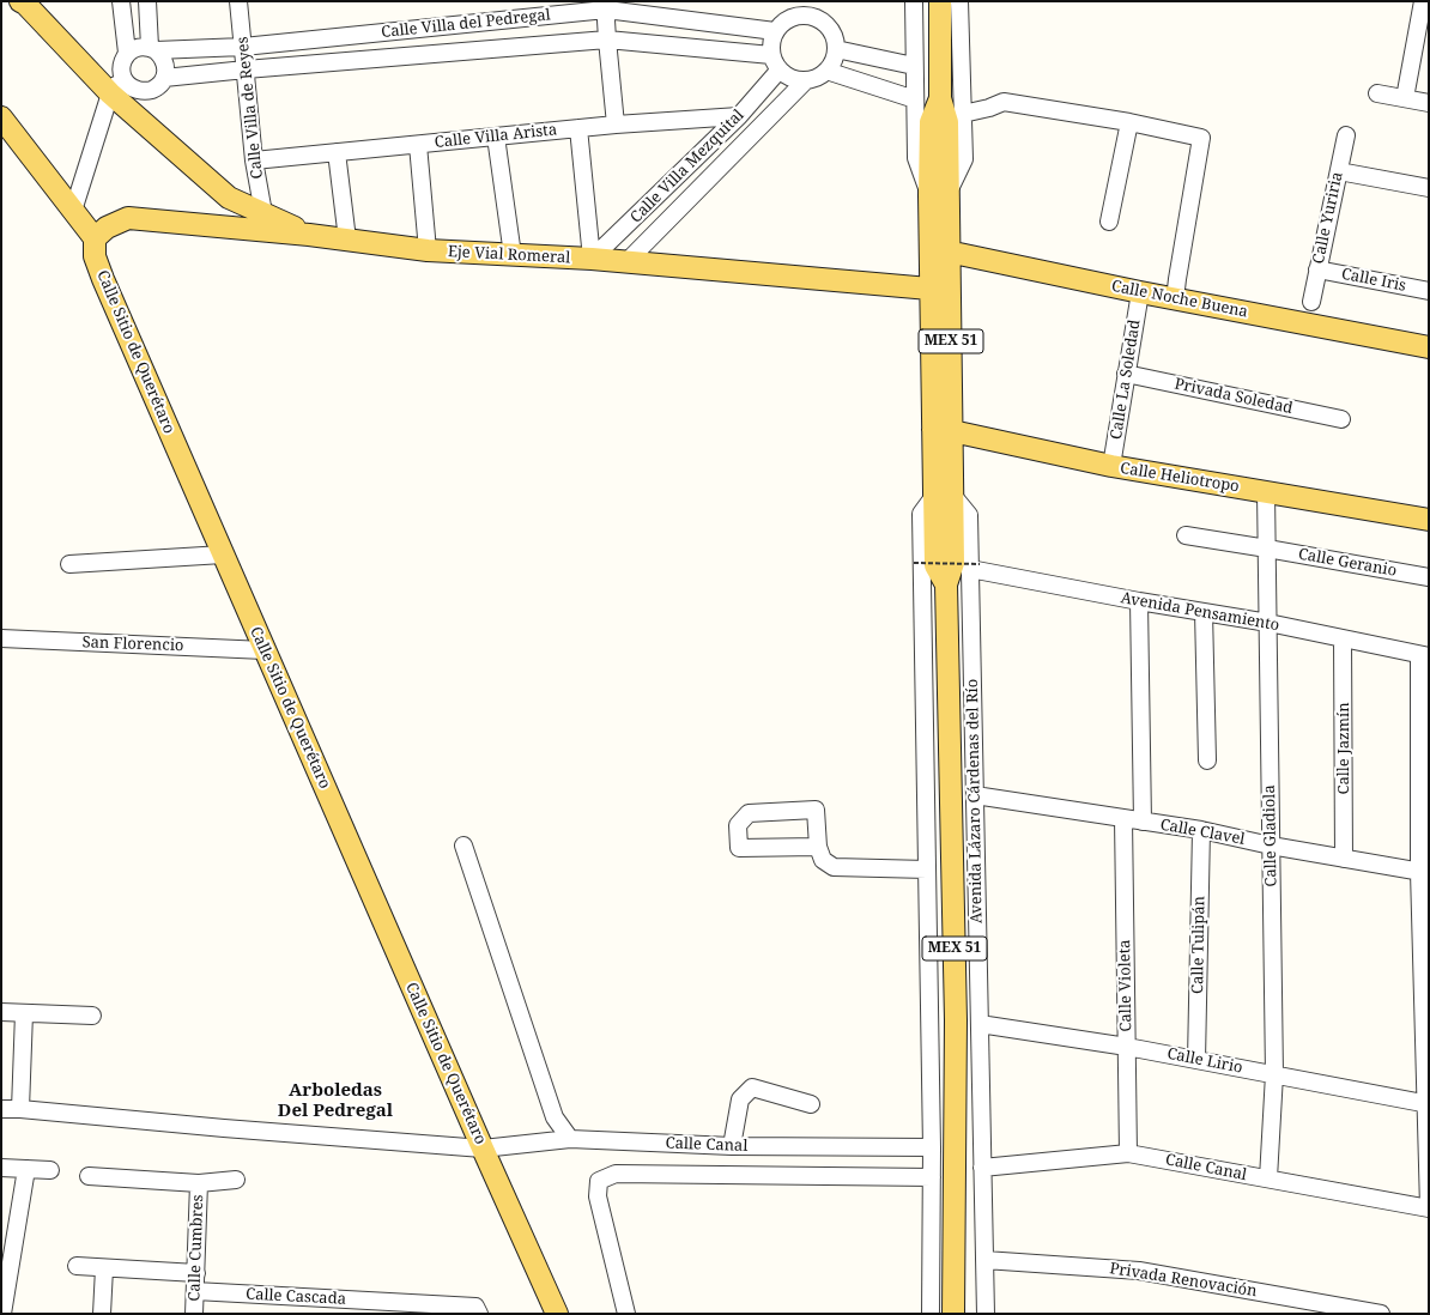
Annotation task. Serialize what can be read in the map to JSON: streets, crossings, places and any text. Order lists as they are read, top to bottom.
{
  "streets": {
    "main road": [
      "Eje Vial Romeral",
      "Calle Noche Buena",
      "MEX 51",
      "Calle Sitio de Querétaro",
      "Calle Heliotropo",
      "Avenida Lázaro Cárdenas del Río"
    ],
    "street": [
      "Calle Villa del Pedregal",
      "Calle Villa de Reyes",
      "Calle Villa Arista",
      "Calle Villa Mezquital",
      "Calle Yuriria",
      "Calle Iris",
      "Calle La Soledad",
      "Privada Soledad",
      "Calle Geranio",
      "Avenida Pensamiento",
      "San Florencio",
      "Calle Jazmín",
      "Calle Clavel",
      "Calle Gladiola",
      "Calle Tulipán",
      "Calle Violeta",
      "Calle Lirio",
      "Calle Canal",
      "Calle Cumbres",
      "Privada Renovación",
      "Calle Cascada"
    ]
  },
  "crossings": [
    ["Calle Villa del Pedregal", "Calle Villa de Reyes"],
    ["Calle Villa del Pedregal", "Calle Villa Mezquital"],
    ["Calle Villa de Reyes", "Calle Villa Arista"],
    ["Calle Villa Arista", "Calle Villa Mezquital"],
    ["Calle Villa Mezquital", "Eje Vial Romeral"],
    ["Calle Yuriria", "Calle Iris"],
    ["Eje Vial Romeral", "Calle Sitio de Querétaro"],
    ["Eje Vial Romeral", "Avenida Lázaro Cárdenas del Río"],
    ["Calle Noche Buena", "Calle La Soledad"],
    ["Calle Noche Buena", "Avenida Lázaro Cárdenas del Río"],
    ["Calle Sitio de Querétaro", "San Florencio"],
    ["Calle Sitio de Querétaro", "Calle Canal"],
    ["Calle La Soledad", "Privada Soledad"],
    ["Calle La Soledad", "Calle Heliotropo"],
    ["Calle Heliotropo", "Avenida Lázaro Cárdenas del Río"],
    ["Calle Heliotropo", "Calle Gladiola"],
    ["Calle Geranio", "Calle Gladiola"],
    ["Avenida Pensamiento", "Calle Jazmín"],
    ["Avenida Pensamiento", "Avenida Lázaro Cárdenas del Río"],
    ["Avenida Pensamiento", "Calle Gladiola"],
    ["Calle Jazmín", "Calle Clavel"],
    ["Avenida Lázaro Cárdenas del Río", "Calle Clavel"],
    ["Avenida Lázaro Cárdenas del Río", "Calle Lirio"],
    ["Avenida Lázaro Cárdenas del Río", "Calle Canal"],
    ["Avenida Lázaro Cárdenas del Río", "Privada Renovación"],
    ["Calle Clavel", "Calle Gladiola"],
    ["Calle Clavel", "Calle Tulipán"],
    ["Calle Clavel", "Calle Violeta"],
    ["Calle Gladiola", "Calle Lirio"],
    ["Calle Gladiola", "Calle Canal"],
    ["Calle Tulipán", "Calle Lirio"],
    ["Calle Violeta", "Calle Lirio"],
    ["Calle Violeta", "Calle Canal"],
    ["Calle Cumbres", "Calle Cascada"]
  ],
  "districts": ["Arboledas Del Pedregal"]
}
